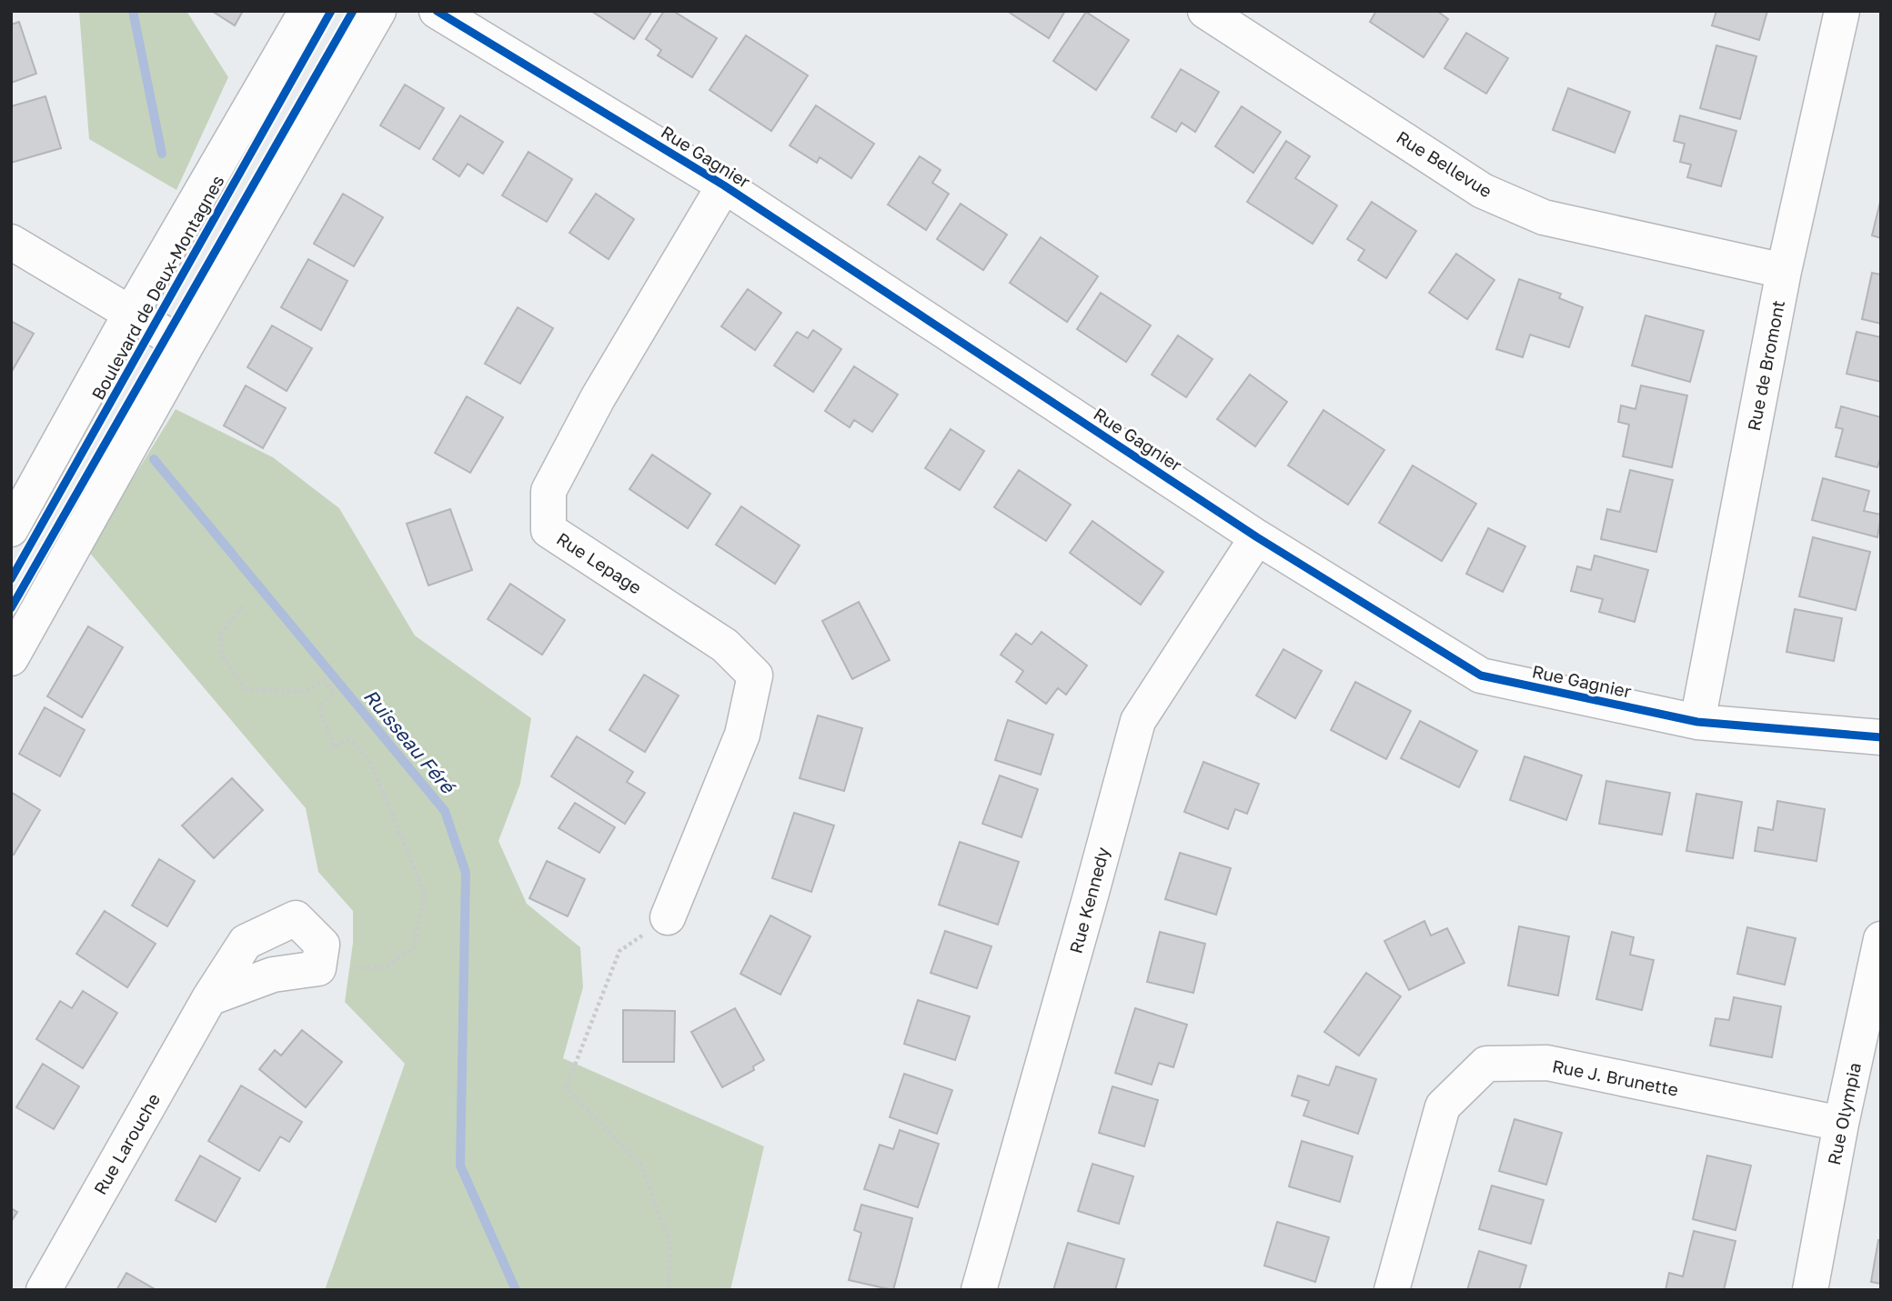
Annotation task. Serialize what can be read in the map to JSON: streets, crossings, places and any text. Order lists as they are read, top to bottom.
{
  "streets": {
    "street": [
      "Rue Gagnier",
      "Rue Bellevue",
      "Boulevard de Deux-Montagnes",
      "Rue de Bromont",
      "Rue Lepage",
      "Rue Kennedy",
      "Rue J. Brunette",
      "Rue Olympia",
      "Rue Larouche"
    ]
  },
  "crossings": [
    ["Rue Gagnier", "Rue de Bromont"],
    ["Rue Gagnier", "Rue Lepage"],
    ["Rue Gagnier", "Rue Kennedy"],
    ["Rue Bellevue", "Rue de Bromont"],
    ["Rue J. Brunette", "Rue Olympia"]
  ],
  "water": ["Ruisseau Féré"]
}
